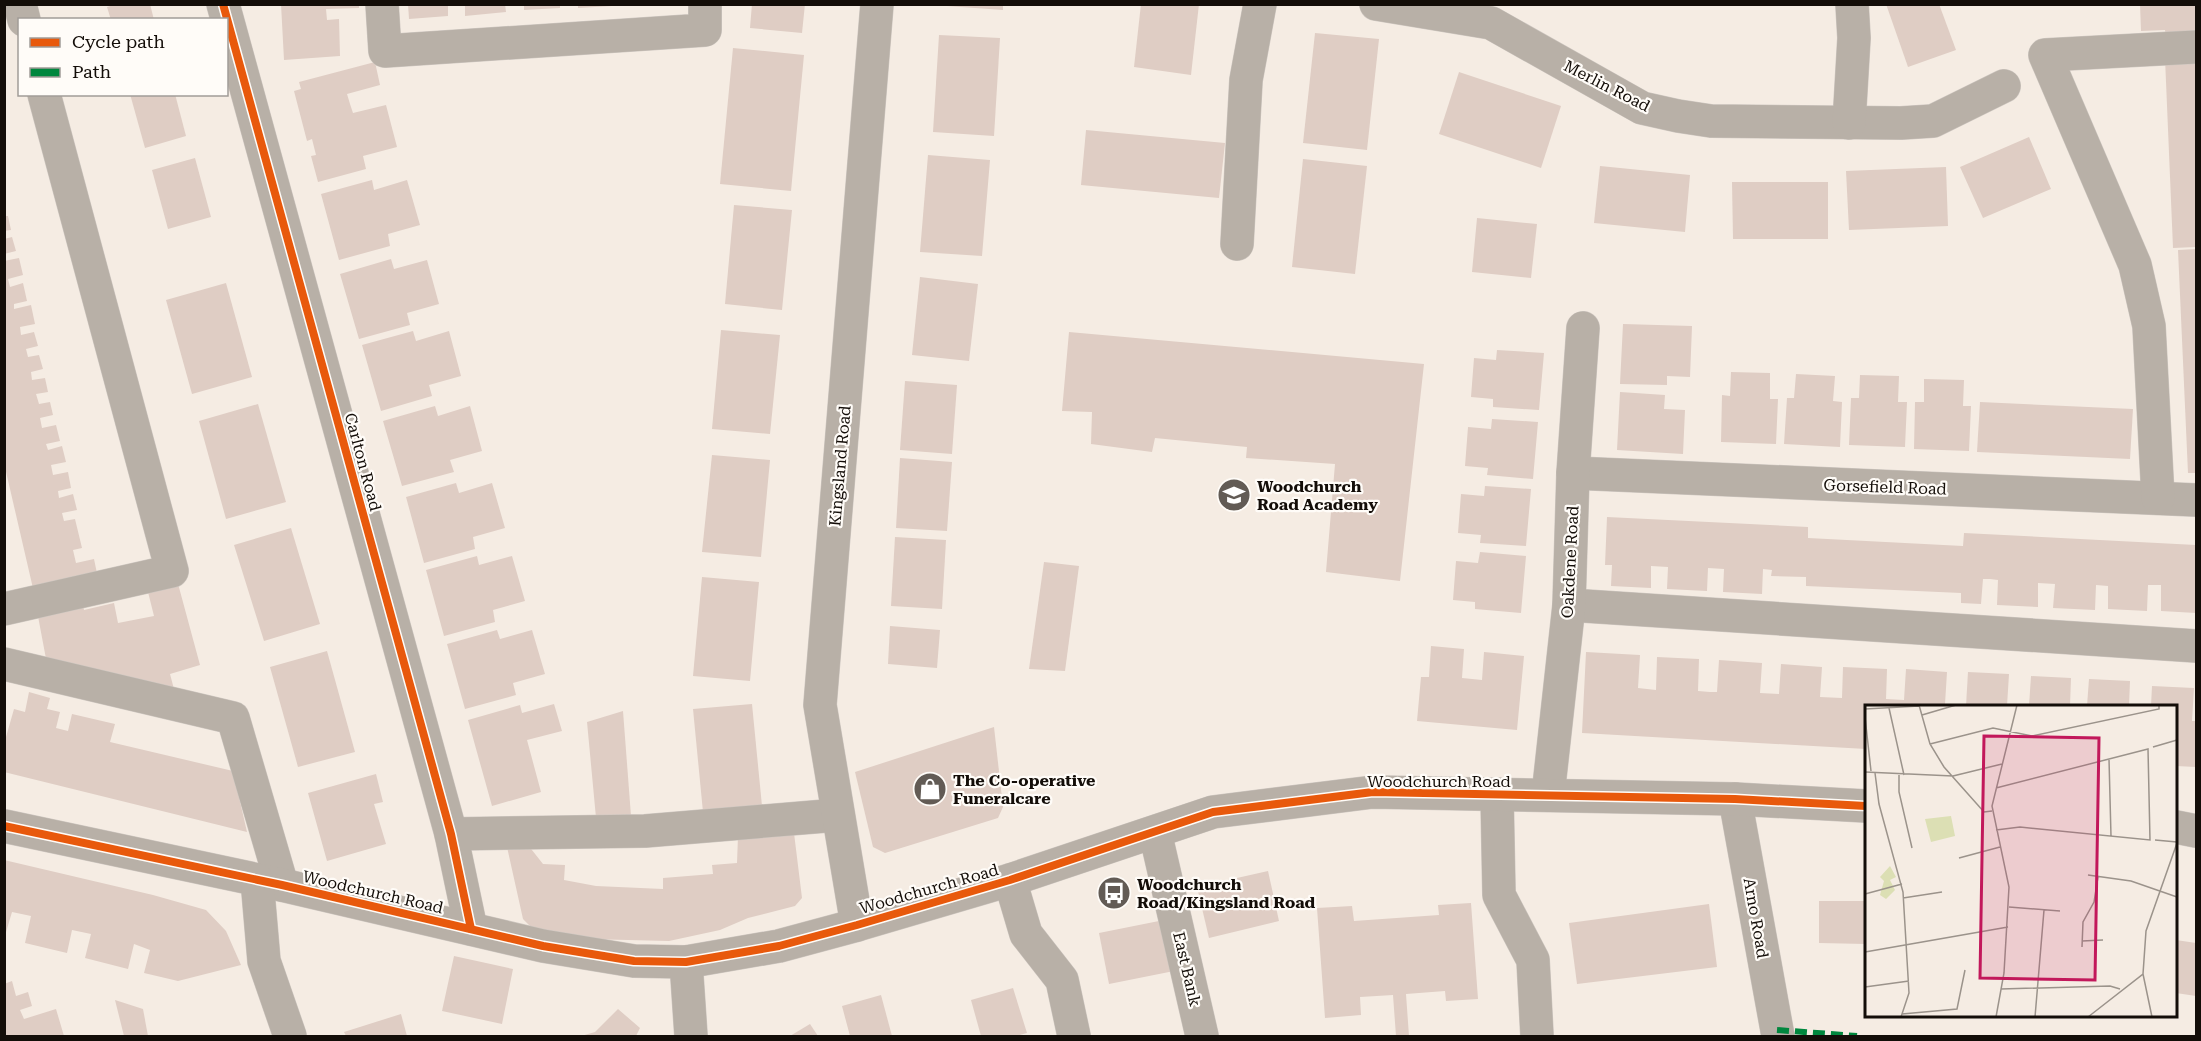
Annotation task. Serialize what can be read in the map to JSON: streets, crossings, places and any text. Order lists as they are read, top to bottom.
{
  "streets": {
    "street": [
      "Merlin Road",
      "Carlton Road",
      "Kingsland Road",
      "Gorsefield Road",
      "Oakdene Road",
      "Woodchurch Road",
      "Arno Road",
      "East Bank"
    ]
  },
  "crossings": [
    ["Carlton Road", "Woodchurch Road"],
    ["Kingsland Road", "Woodchurch Road"],
    ["Gorsefield Road", "Oakdene Road"],
    ["Oakdene Road", "Woodchurch Road"],
    ["Woodchurch Road", "Arno Road"],
    ["Woodchurch Road", "East Bank"]
  ],
  "places": {
    "school or university": ["Woodchurch Road Academy"],
    "shop": ["The Co-operative Funeralcare"],
    "bus stop": ["Woodchurch Road/Kingsland Road"]
  },
  "legend": ["Cycle path", "Path"]
}
